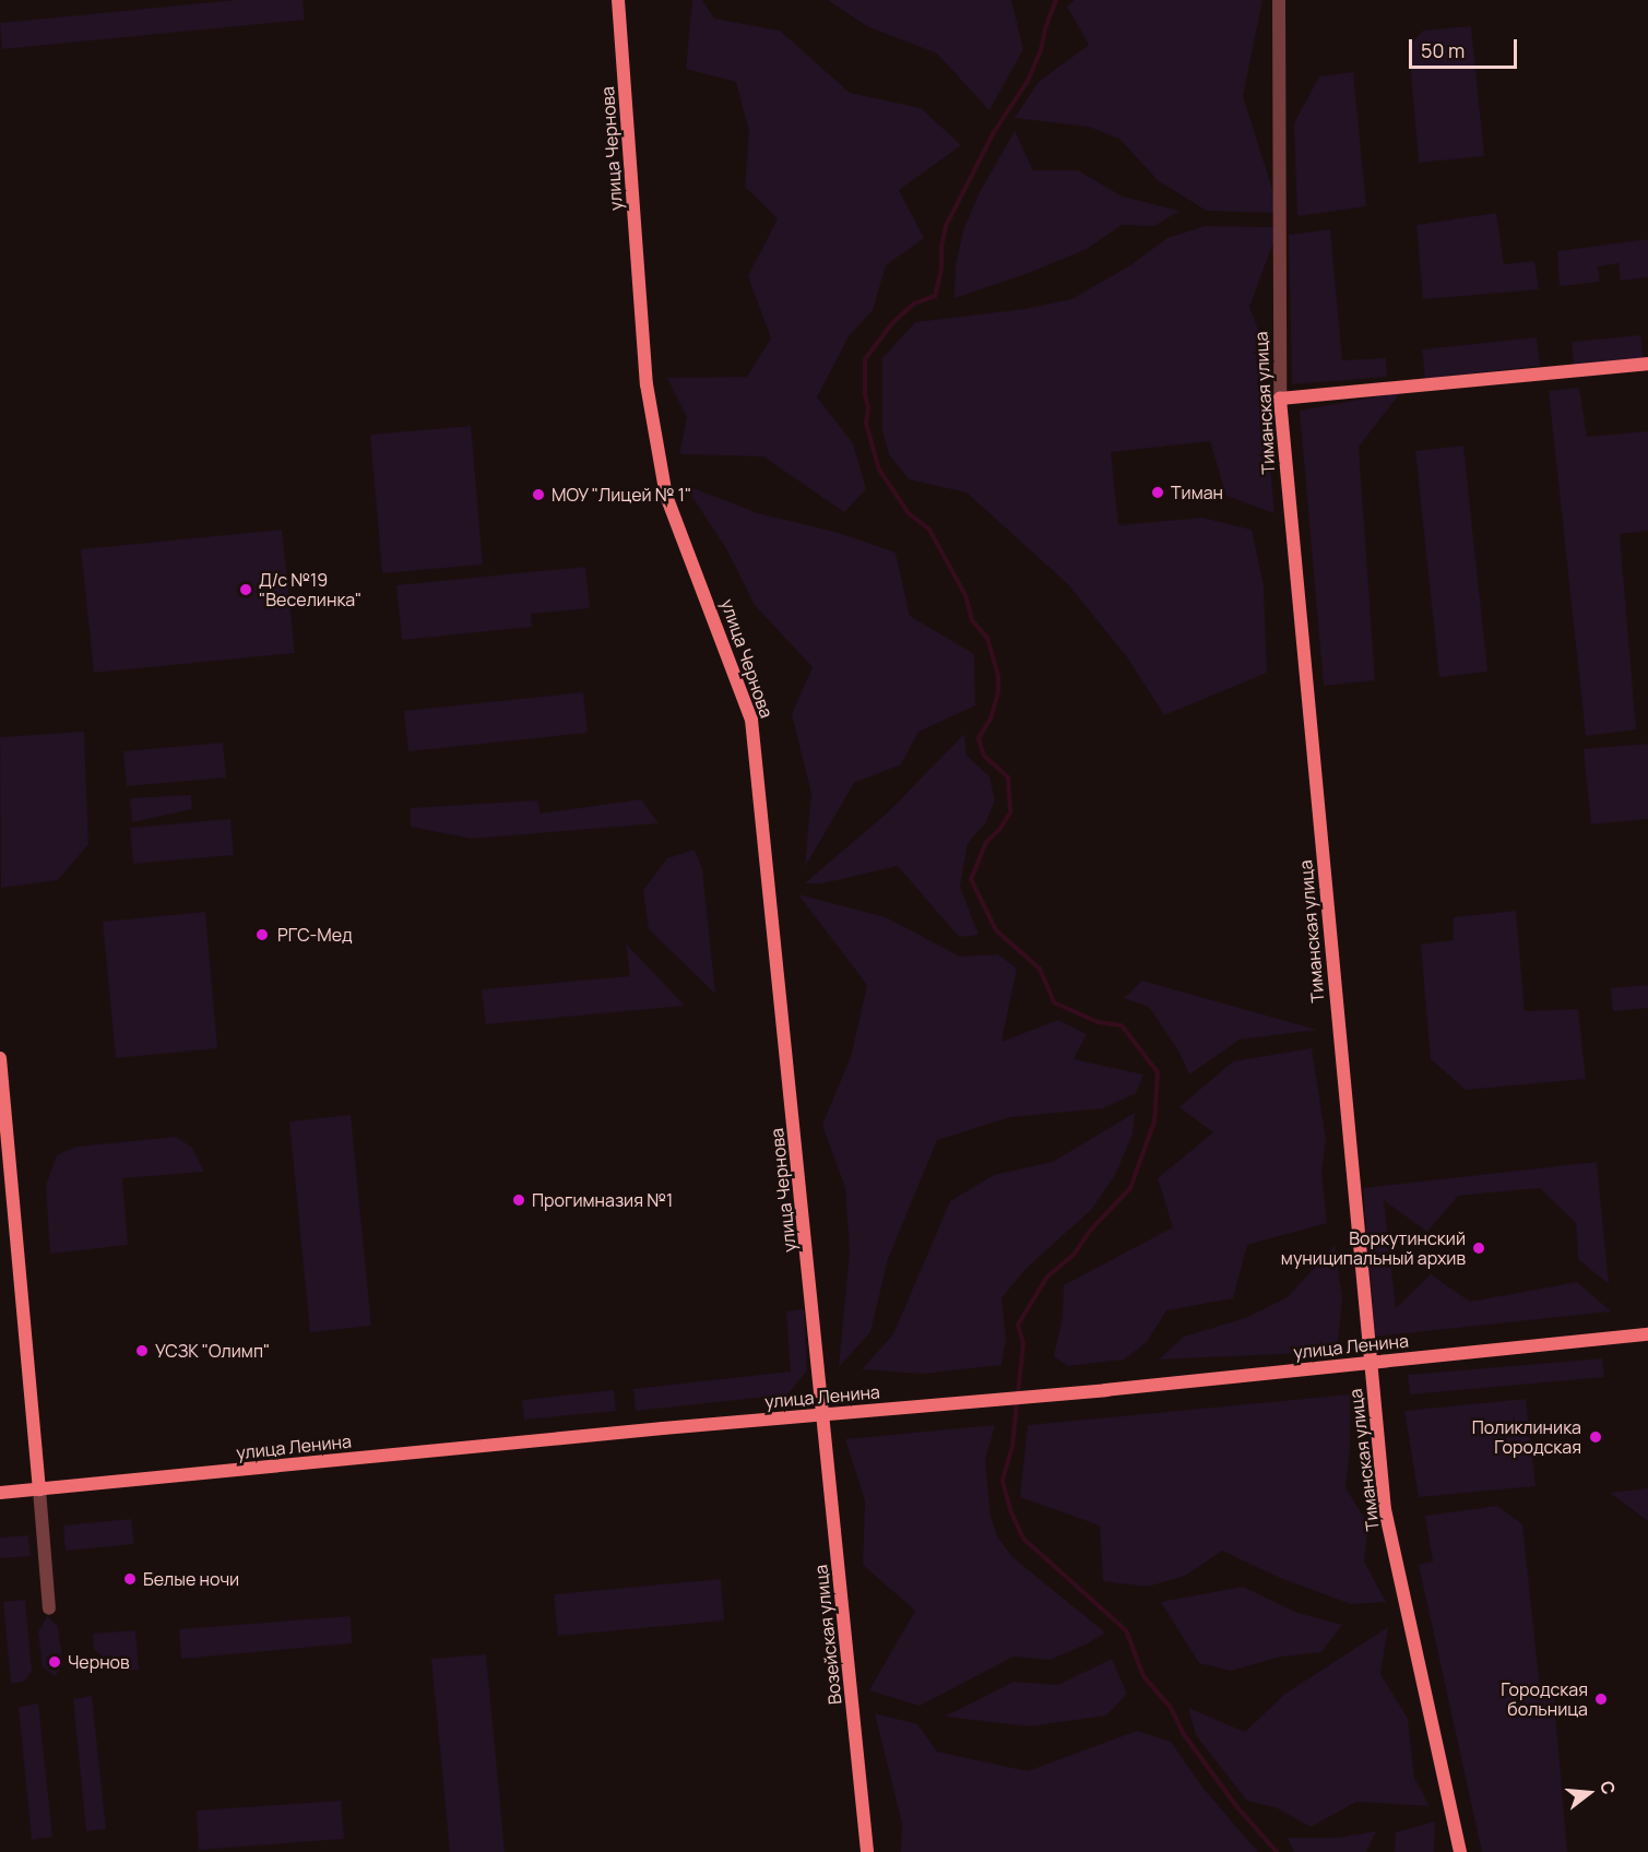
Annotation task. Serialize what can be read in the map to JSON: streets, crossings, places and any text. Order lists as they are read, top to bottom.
{
  "streets": {
    "main road": [
      "улица Чернова",
      "Тиманская улица",
      "улица Ленина",
      "Возейская улица"
    ]
  },
  "crossings": [
    ["улица Чернова", "улица Ленина"],
    ["улица Чернова", "Возейская улица"],
    ["Тиманская улица", "улица Ленина"],
    ["улица Ленина", "Возейская улица"]
  ],
  "places": [
    "Тиман",
    "МОУ \"Лицей № 1\"",
    "Д/с №19 \"Веселинка\"",
    "РГС-Мед",
    "Прогимназия №1",
    "Воркутинский муниципальный архив",
    "УСЗК \"Олимп\"",
    "Поликлиника Городская",
    "Белые ночи",
    "Чернов",
    "Городская больница"
  ],
  "scale_bar": "50 m",
  "north": "right"
}
